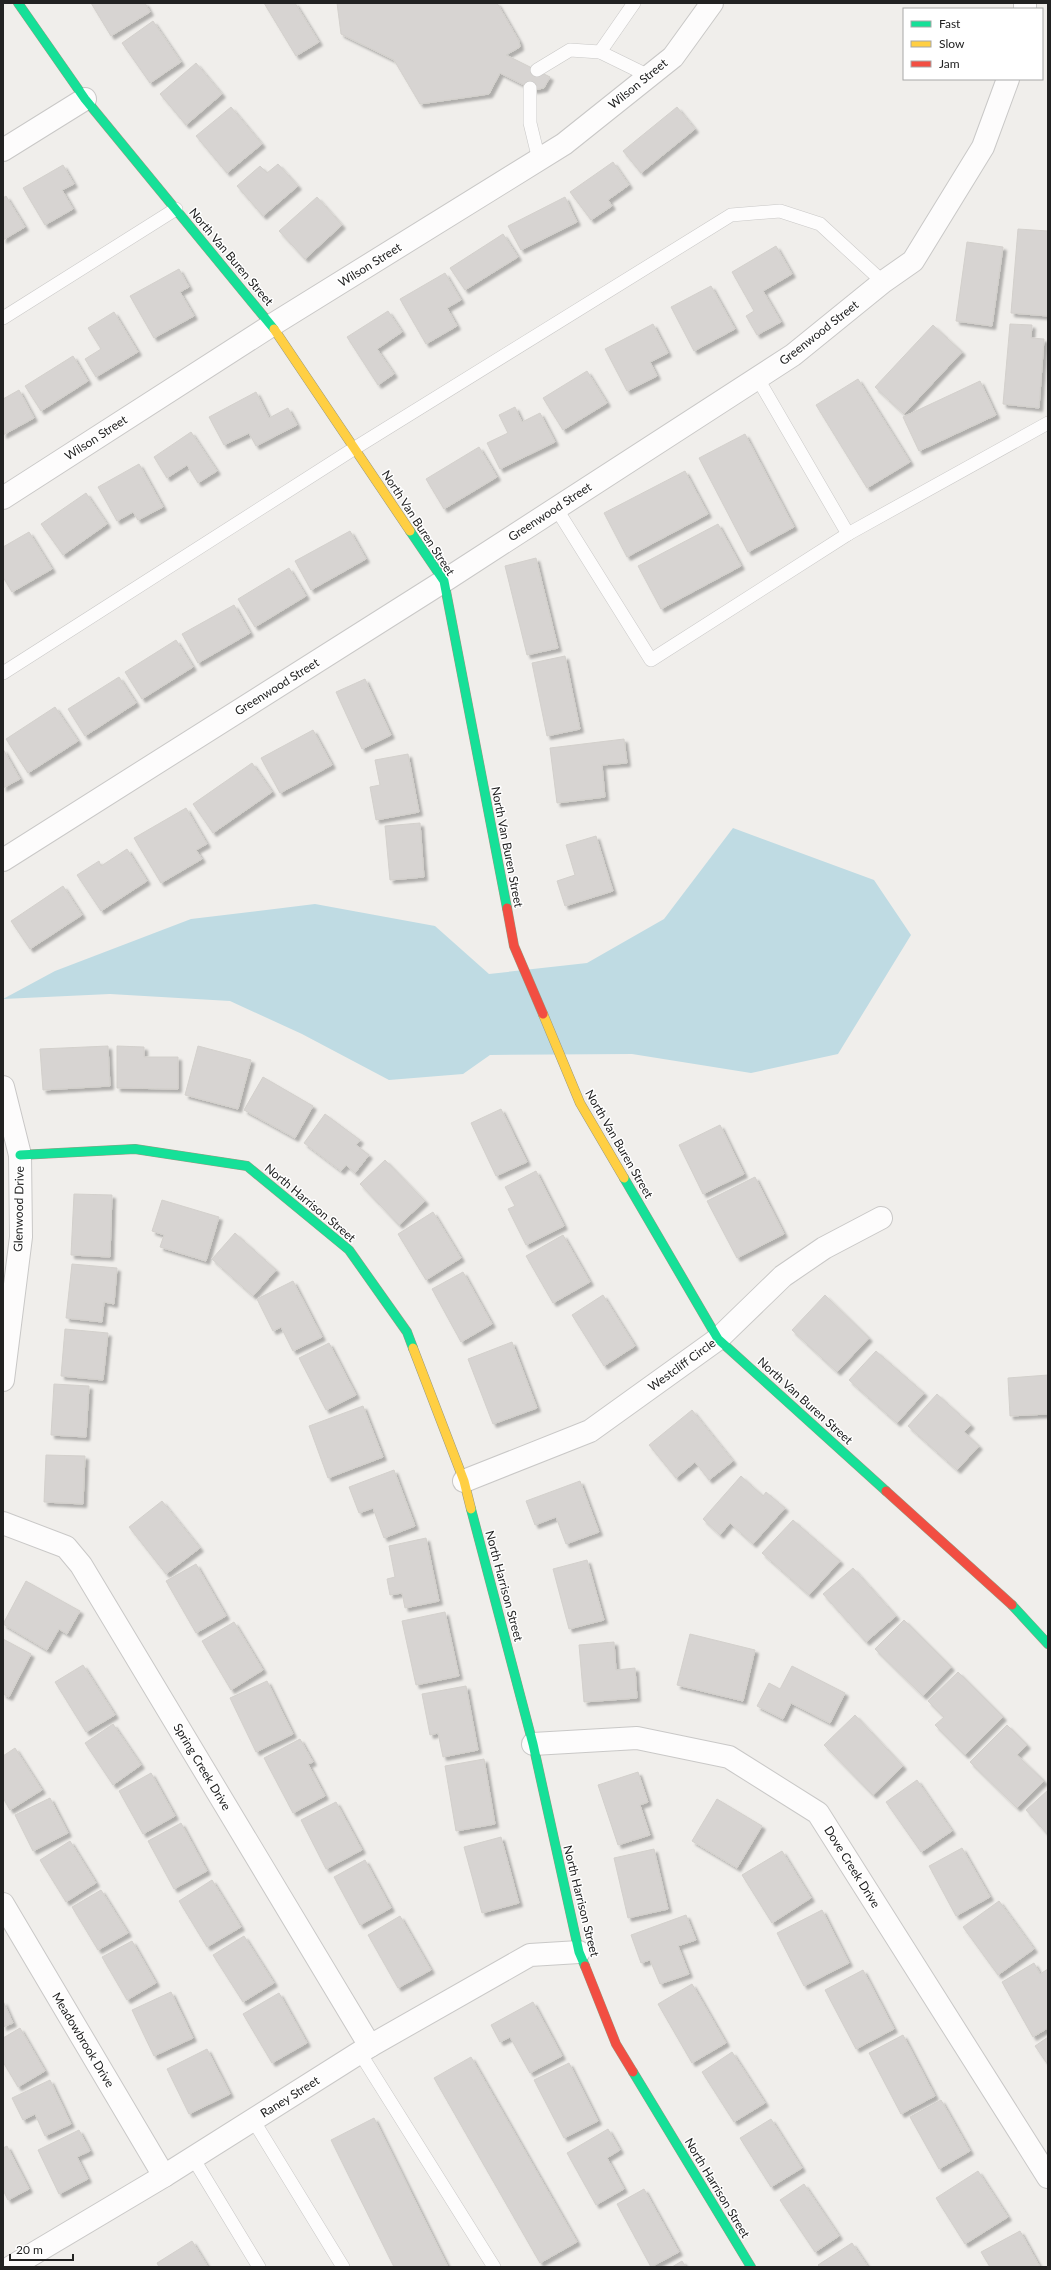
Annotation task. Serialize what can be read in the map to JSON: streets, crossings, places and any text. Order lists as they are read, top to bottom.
{
  "streets": {
    "street": [
      "Wilson Street",
      "North Van Buren Street",
      "Greenwood Street",
      "North Harrison Street",
      "Glenwood Drive",
      "Westcliff Circle",
      "Spring Creek Drive",
      "Dove Creek Drive",
      "Meadowbrook Drive",
      "Raney Street"
    ]
  },
  "crossings": [
    ["Wilson Street", "North Van Buren Street"],
    ["North Van Buren Street", "Greenwood Street"],
    ["North Van Buren Street", "Westcliff Circle"],
    ["North Harrison Street", "Glenwood Drive"],
    ["North Harrison Street", "Westcliff Circle"],
    ["North Harrison Street", "Dove Creek Drive"],
    ["North Harrison Street", "Raney Street"],
    ["Spring Creek Drive", "Raney Street"],
    ["Meadowbrook Drive", "Raney Street"]
  ],
  "legend": ["Fast", "Slow", "Jam"],
  "scale_bar": "20 m"
}
